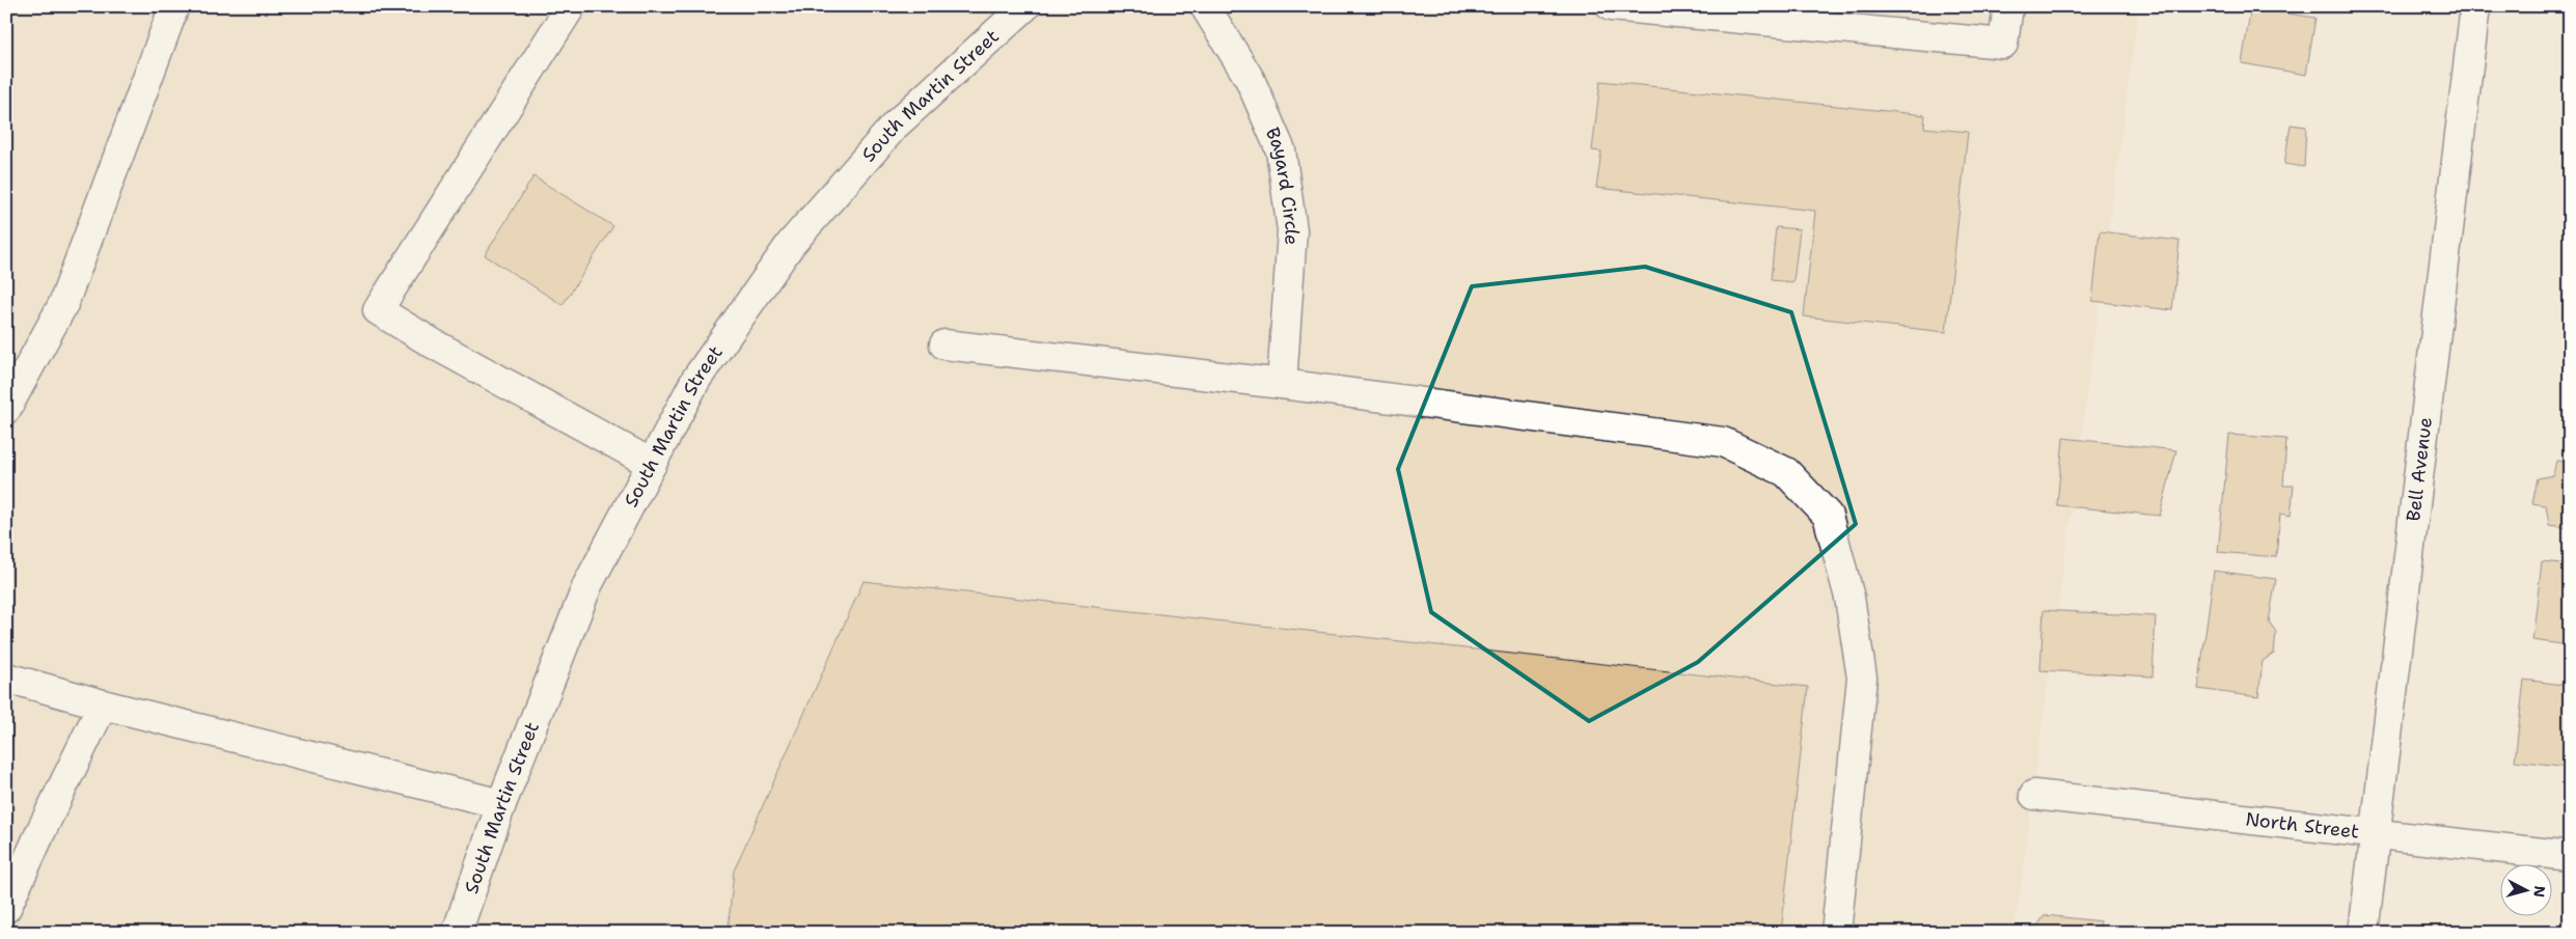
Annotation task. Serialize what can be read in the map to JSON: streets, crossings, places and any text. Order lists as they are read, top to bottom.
{
  "streets": {
    "street": [
      "South Martin Street",
      "Bayard Circle",
      "Bell Avenue",
      "North Street"
    ]
  },
  "crossings": [
    ["Bell Avenue", "North Street"]
  ],
  "north": "right"
}
